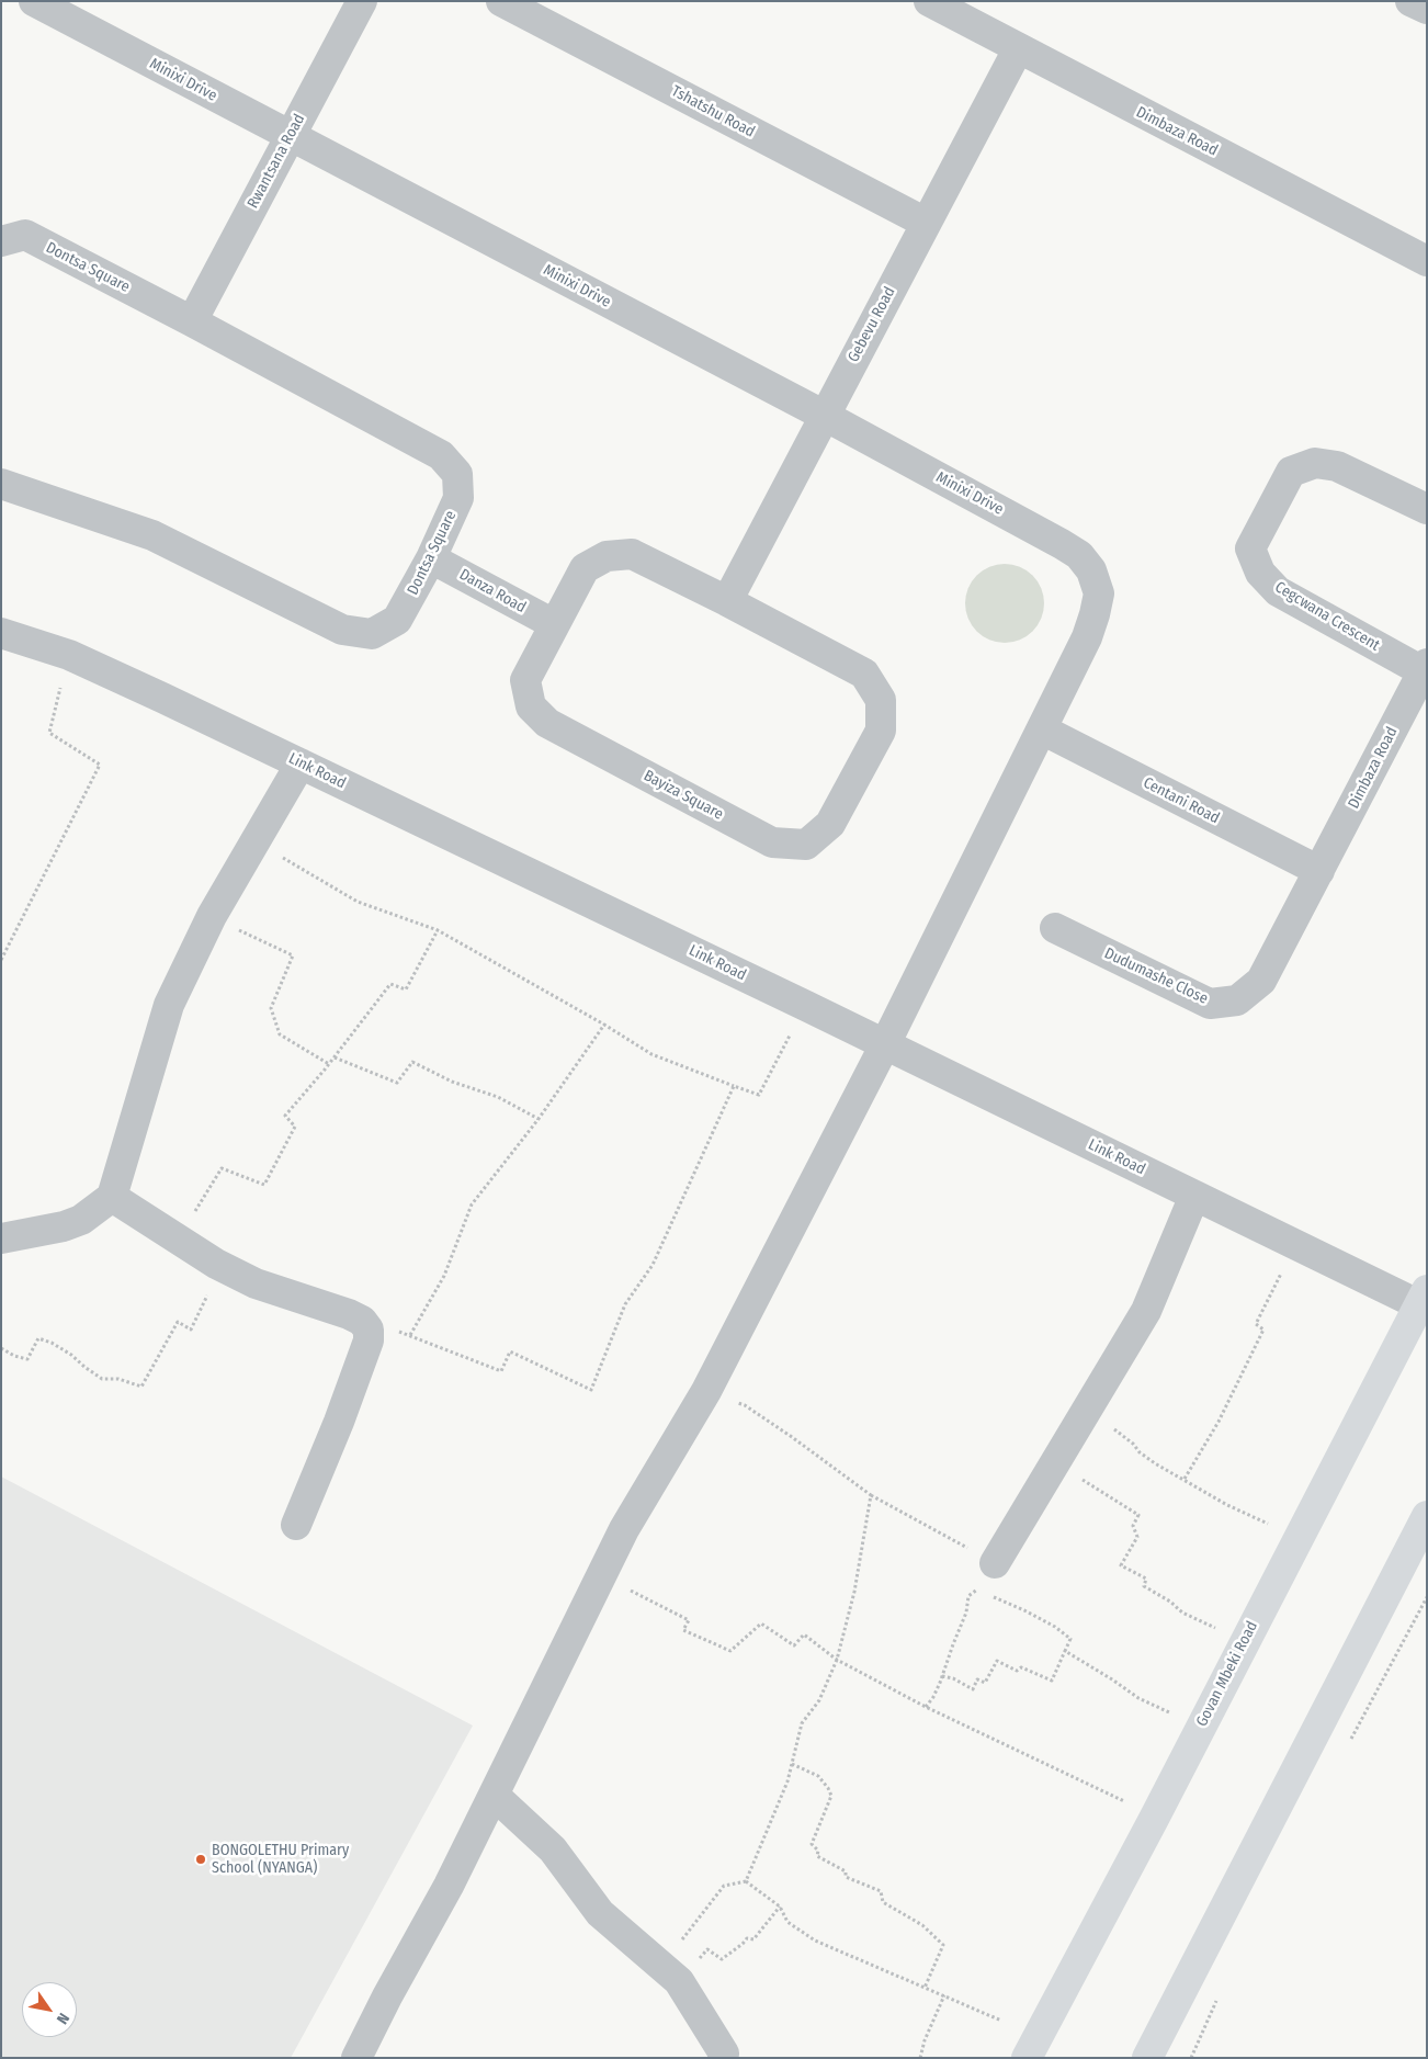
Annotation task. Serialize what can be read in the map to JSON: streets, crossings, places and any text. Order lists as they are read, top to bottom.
{
  "streets": {
    "main road": ["Govan Mbeki Road"],
    "street": [
      "Minixi Drive",
      "Tshatshu Road",
      "Dimbaza Road",
      "Rwantsana Road",
      "Dontsa Square",
      "Gebevu Road",
      "Danza Road",
      "Cegcwana Crescent",
      "Link Road",
      "Bayiza Square",
      "Centani Road",
      "Dudumashe Close"
    ]
  },
  "crossings": [
    ["Minixi Drive", "Rwantsana Road"],
    ["Minixi Drive", "Gebevu Road"],
    ["Minixi Drive", "Centani Road"],
    ["Tshatshu Road", "Gebevu Road"],
    ["Dimbaza Road", "Gebevu Road"],
    ["Dimbaza Road", "Cegcwana Crescent"],
    ["Dimbaza Road", "Centani Road"],
    ["Dimbaza Road", "Dudumashe Close"],
    ["Rwantsana Road", "Dontsa Square"],
    ["Dontsa Square", "Danza Road"],
    ["Gebevu Road", "Bayiza Square"],
    ["Danza Road", "Bayiza Square"],
    ["Link Road", "Govan Mbeki Road"],
    ["Centani Road", "Dudumashe Close"]
  ],
  "places": ["BONGOLETHU Primary School (NYANGA)"],
  "north": "bottom right"
}
